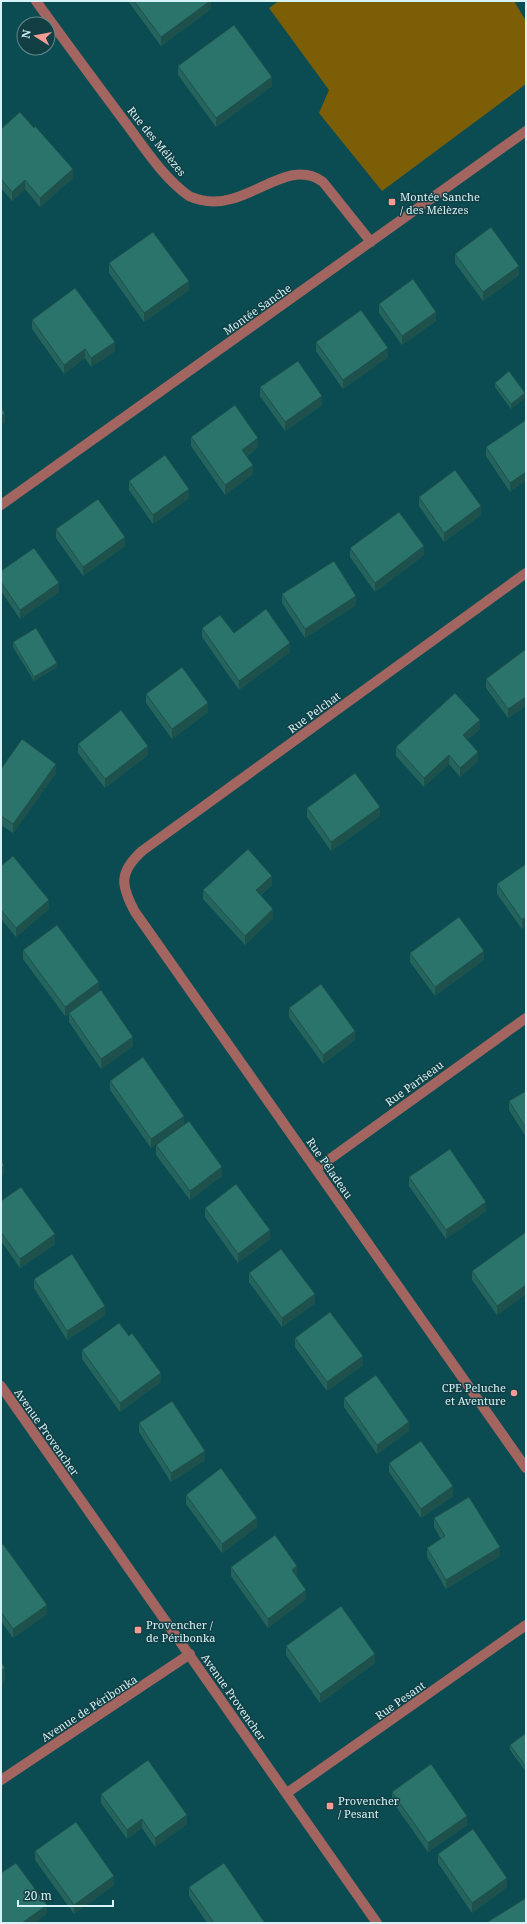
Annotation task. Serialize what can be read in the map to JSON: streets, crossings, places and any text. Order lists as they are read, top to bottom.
{
  "streets": {
    "street": [
      "Rue des Mélèzes",
      "Montée Sanche",
      "Rue Pelchat",
      "Rue Pariseau",
      "Rue Péladeau",
      "Avenue Provencher",
      "Rue Pesant",
      "Avenue de Péribonka"
    ]
  },
  "crossings": [
    ["Rue des Mélèzes", "Montée Sanche"],
    ["Rue Pelchat", "Rue Péladeau"],
    ["Rue Pariseau", "Rue Péladeau"],
    ["Avenue Provencher", "Rue Pesant"],
    ["Avenue Provencher", "Avenue de Péribonka"]
  ],
  "places": {
    "transit": ["Montée Sanche / des Mélèzes", "Provencher / de Péribonka", "Provencher / Pesant"],
    "other": ["CPE Peluche et Aventure"]
  },
  "scale_bar": "20 m",
  "north": "left"
}
